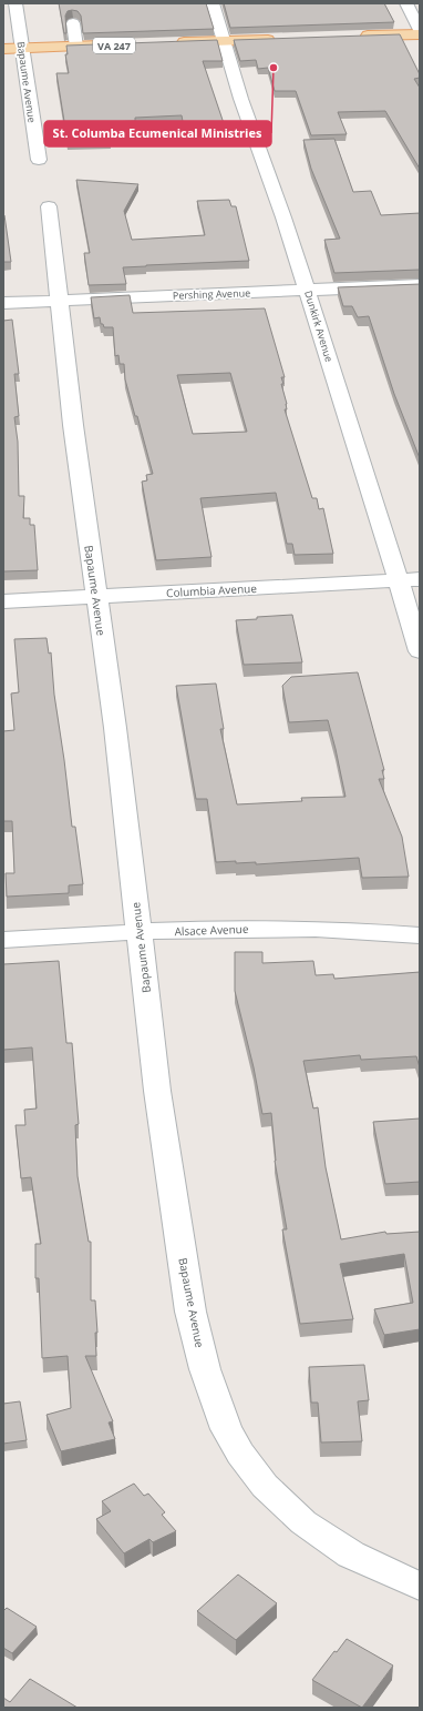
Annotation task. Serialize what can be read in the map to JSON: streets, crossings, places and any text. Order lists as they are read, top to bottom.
{
  "streets": {
    "main road": ["VA 247"],
    "street": [
      "Bapaume Avenue",
      "Pershing Avenue",
      "Dunkirk Avenue",
      "Columbia Avenue",
      "Alsace Avenue"
    ]
  },
  "crossings": [
    ["VA 247", "Bapaume Avenue"],
    ["Bapaume Avenue", "Pershing Avenue"],
    ["Bapaume Avenue", "Columbia Avenue"],
    ["Bapaume Avenue", "Alsace Avenue"],
    ["Pershing Avenue", "Dunkirk Avenue"],
    ["Dunkirk Avenue", "Columbia Avenue"]
  ],
  "places": ["St. Columba Ecumenical Ministries"]
}
